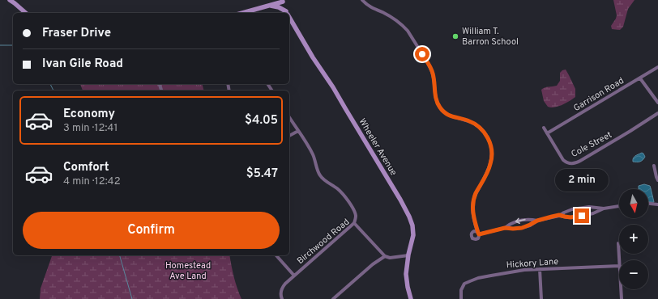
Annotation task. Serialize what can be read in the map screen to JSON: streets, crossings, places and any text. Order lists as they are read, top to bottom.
{
  "streets": {
    "street": [
      "Garrison Road",
      "Cole Street",
      "Wheeler Avenue",
      "Birchwood Road",
      "Hickory Lane"
    ]
  },
  "crossings": [
    ["Garrison Road", "Cole Street"]
  ],
  "parks": ["Homestead Ave Land"],
  "places": ["William T. Barron School"],
  "north": "bottom",
  "page": {
    "banner": ["Fraser Drive", "Ivan Gile Road"],
    "list": [
      {
        "name": "Economy",
        "note": "3 min · 12:41",
        "value": "$4.05"
      },
      {
        "name": "Comfort",
        "note": "4 min · 12:42",
        "value": "$5.47"
      }
    ],
    "bubble": "2 min",
    "map_buttons": ["+", "−"],
    "buttons": "Confirm"
  }
}
